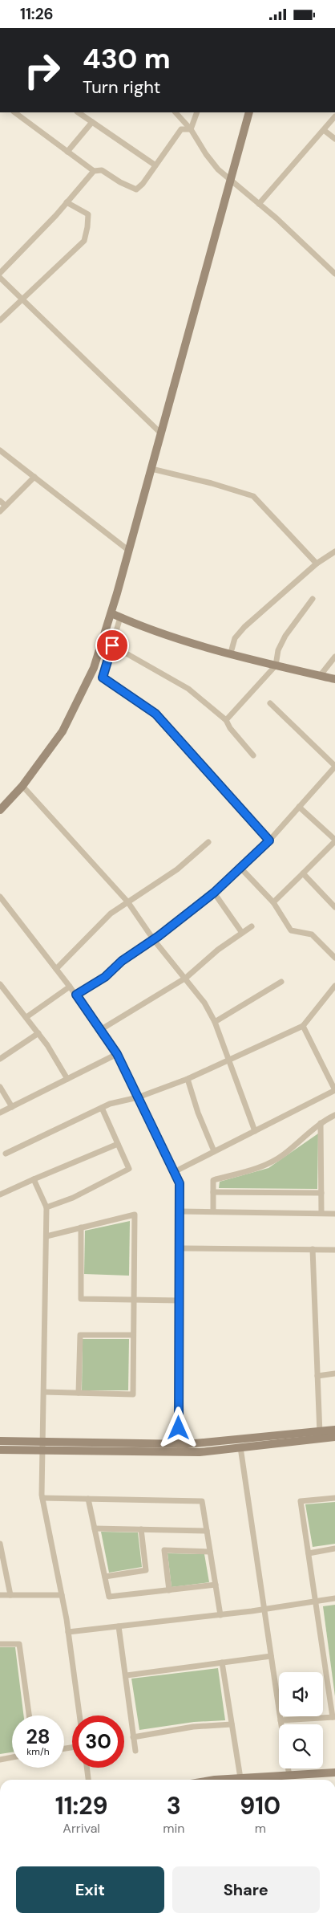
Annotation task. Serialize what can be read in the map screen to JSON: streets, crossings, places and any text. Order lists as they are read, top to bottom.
{
  "page": {
    "status": "11:26",
    "turn": ["430 m", "Turn right"],
    "speed": "28 km/h",
    "limit": "30",
    "eta": [
      "11:29",
      "Arrival",
      "3",
      "min",
      "910",
      "m"
    ],
    "buttons": ["Exit", "Share"]
  }
}
